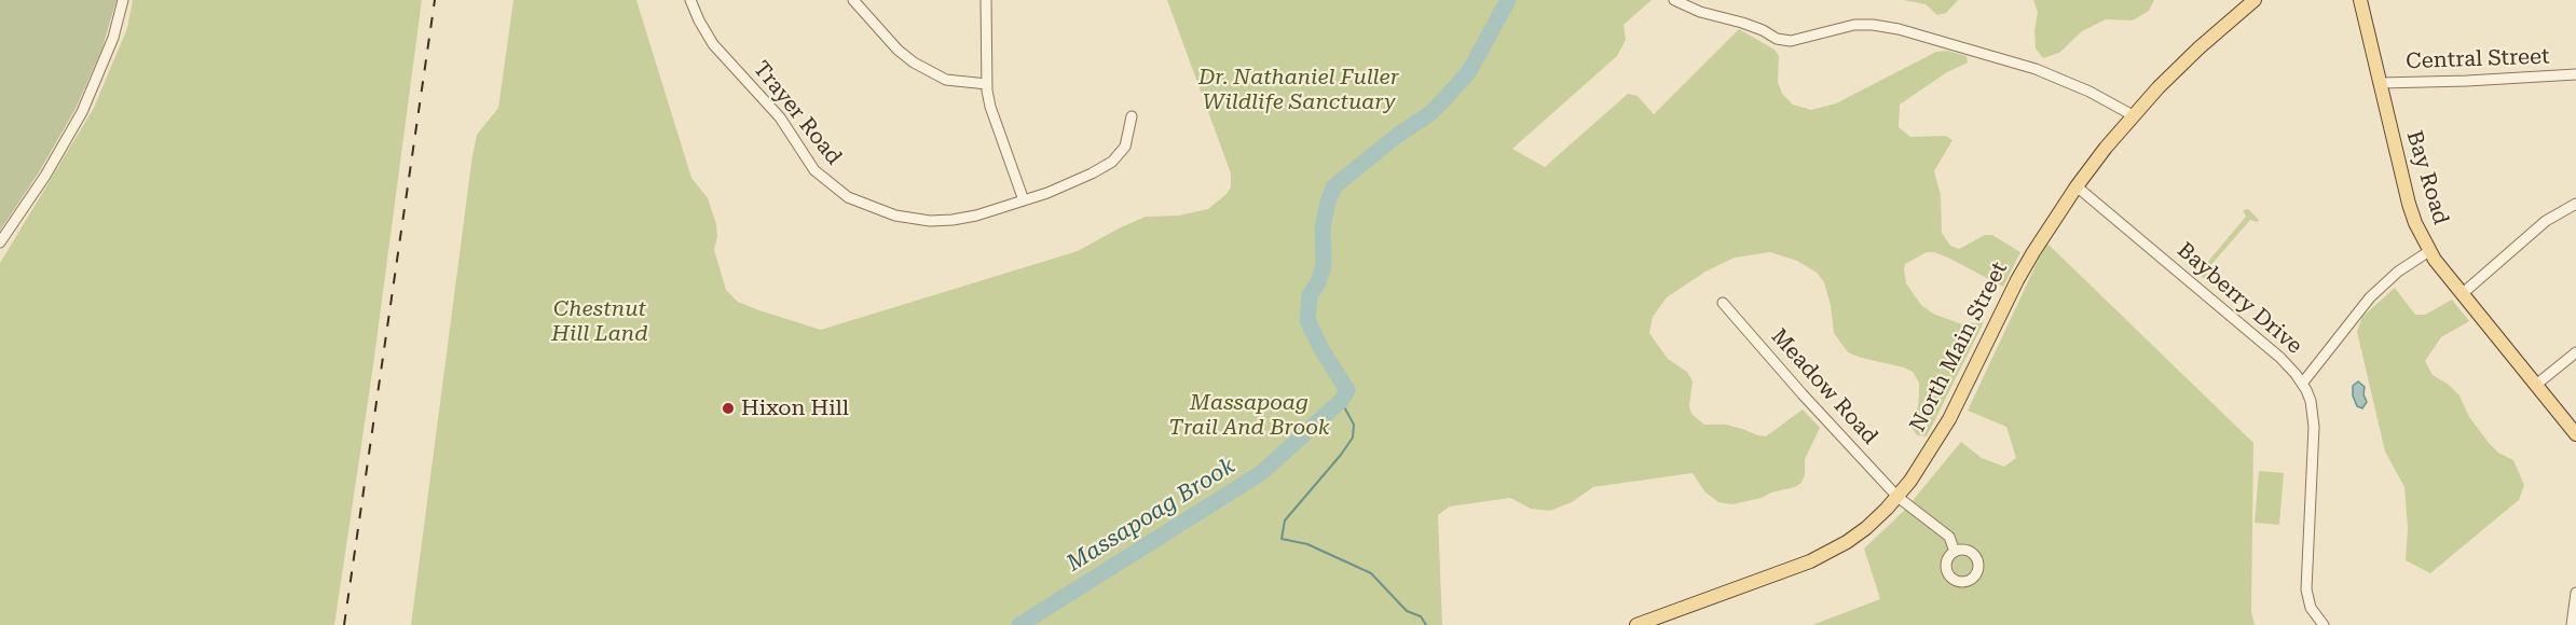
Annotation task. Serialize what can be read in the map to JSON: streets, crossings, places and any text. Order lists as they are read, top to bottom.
{
  "streets": {
    "main road": ["Bay Road", "North Main Street"],
    "street": [
      "Central Street",
      "Trayer Road",
      "Bayberry Drive",
      "Meadow Road"
    ]
  },
  "crossings": [
    ["Central Street", "Bay Road"],
    ["Bayberry Drive", "North Main Street"],
    ["North Main Street", "Meadow Road"]
  ],
  "water": ["Massapoag Brook"],
  "parks": ["Dr. Nathaniel Fuller Wildlife Sanctuary", "Chestnut Hill Land", "Massapoag Trail And Brook"],
  "places": ["Hixon Hill"]
}
